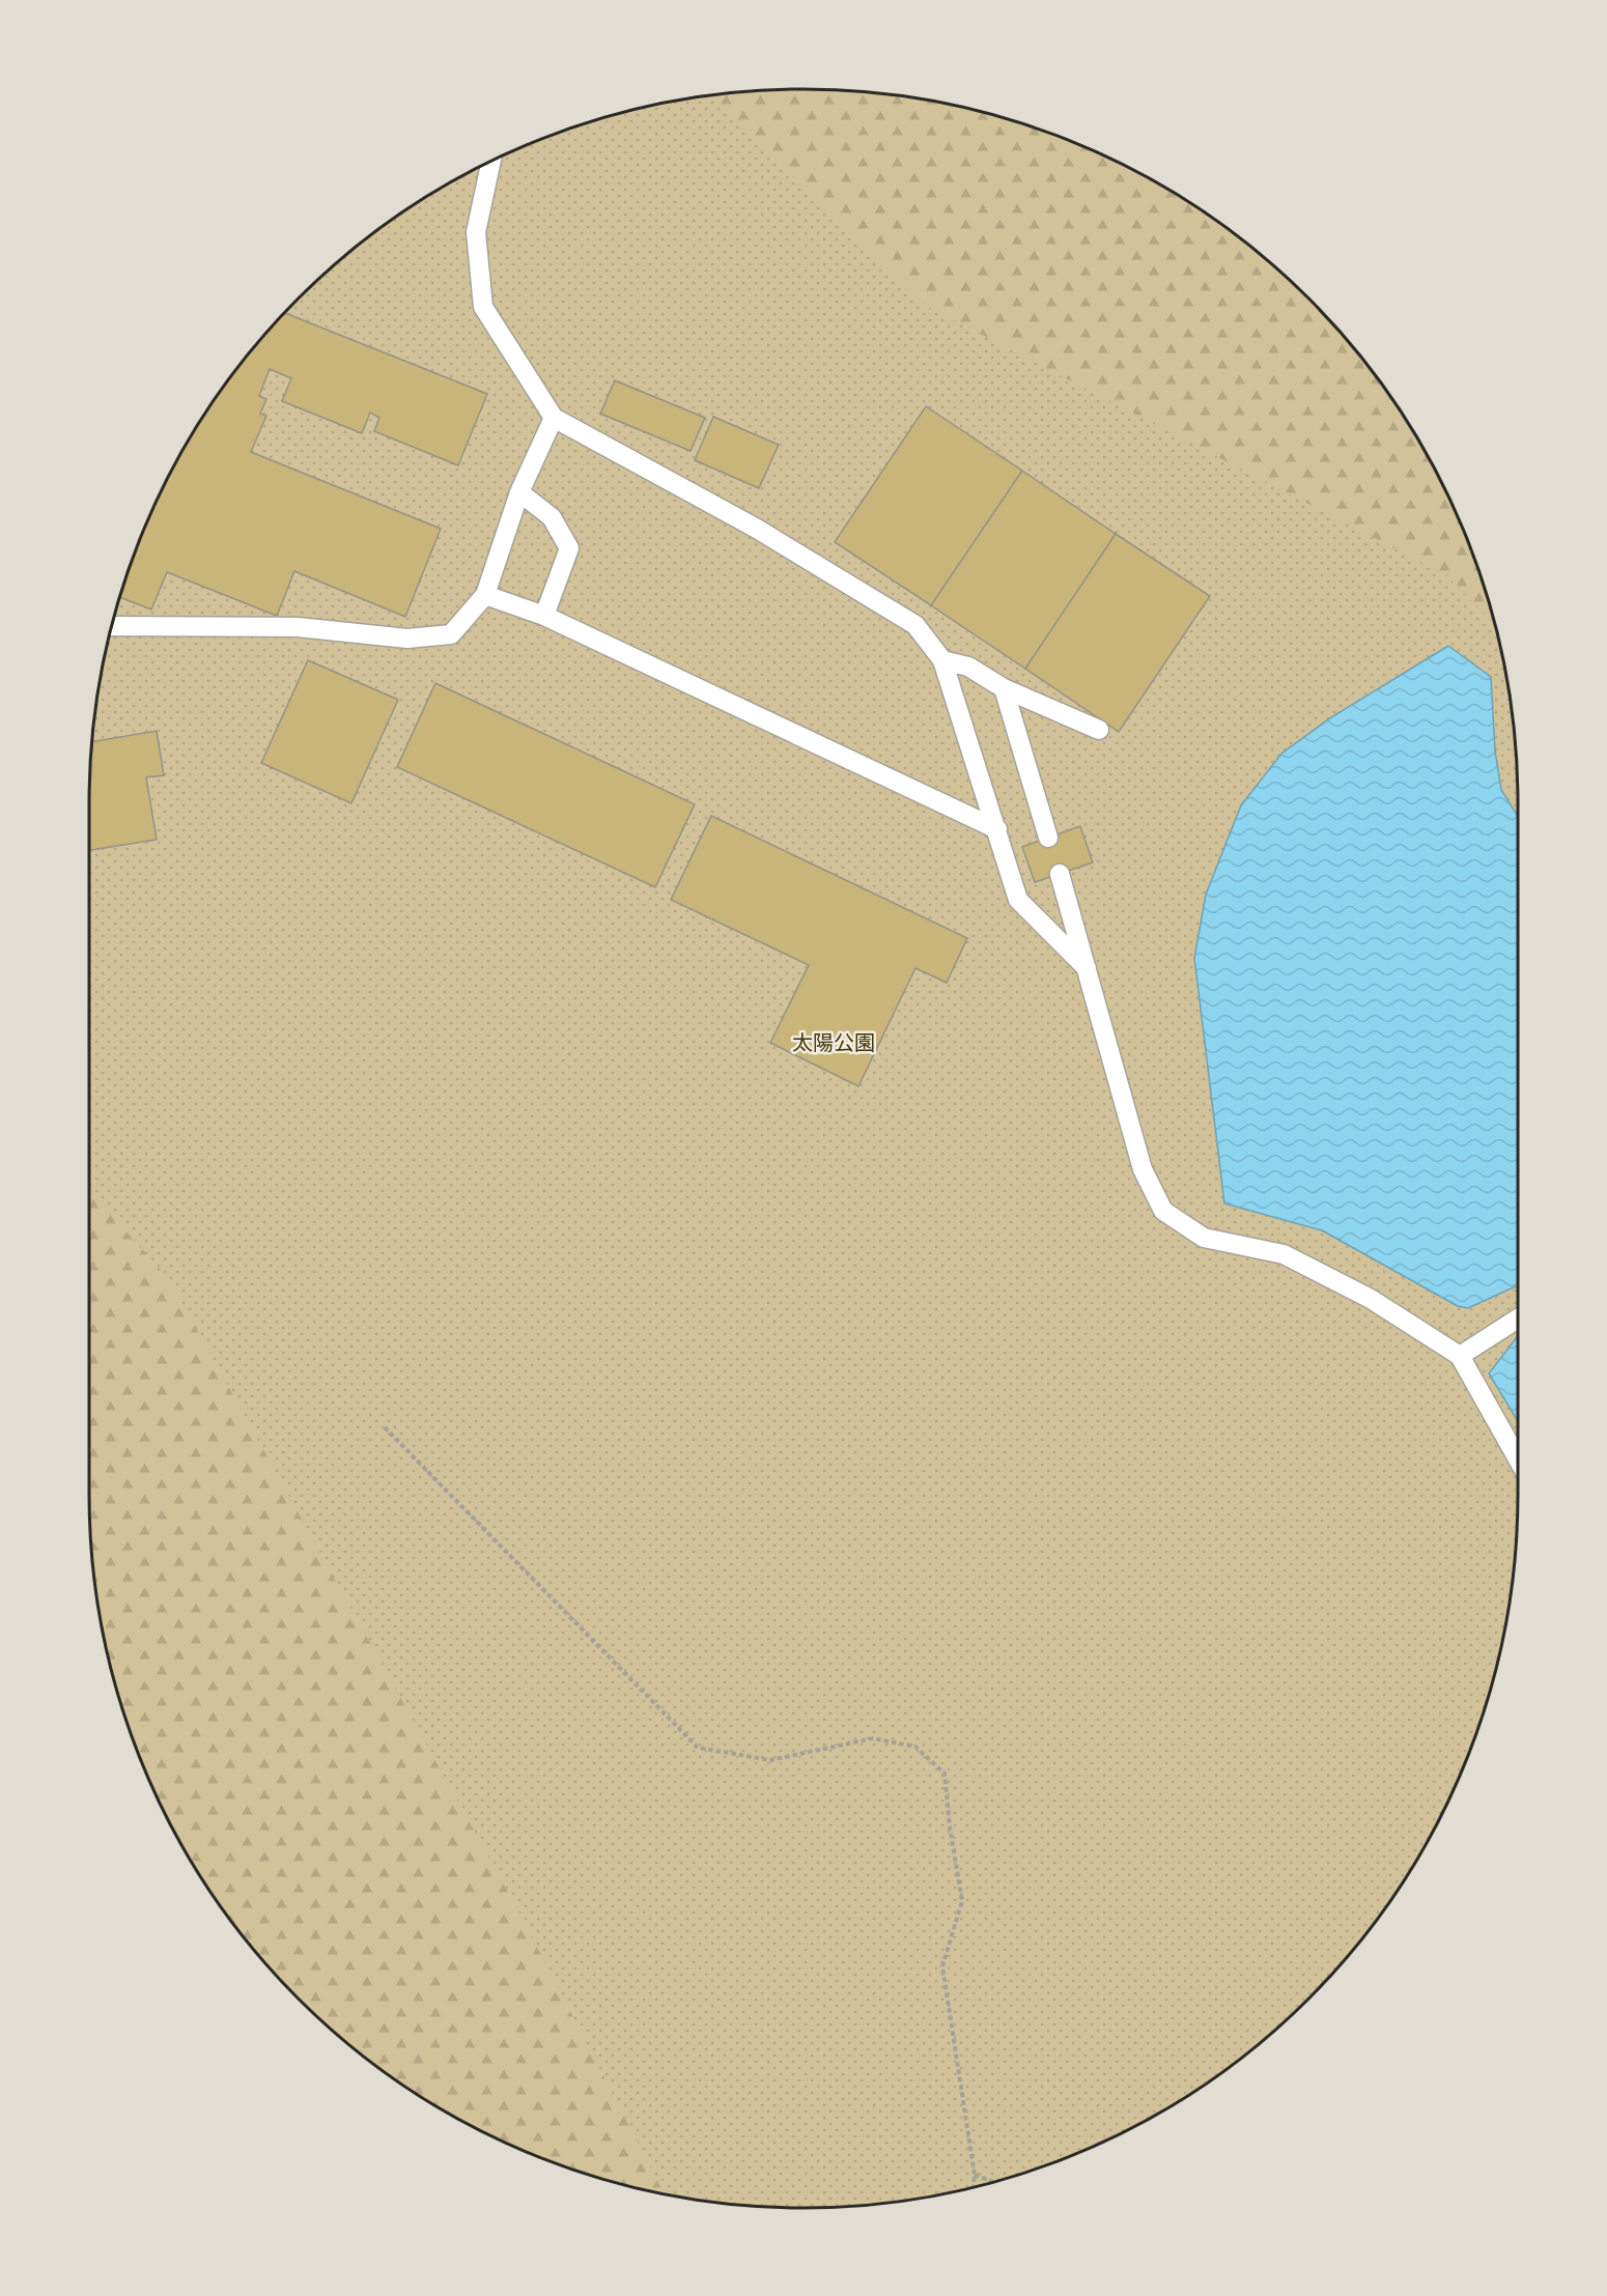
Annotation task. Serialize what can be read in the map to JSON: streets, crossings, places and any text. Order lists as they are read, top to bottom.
{
  "parks": ["太陽公園"]
}
